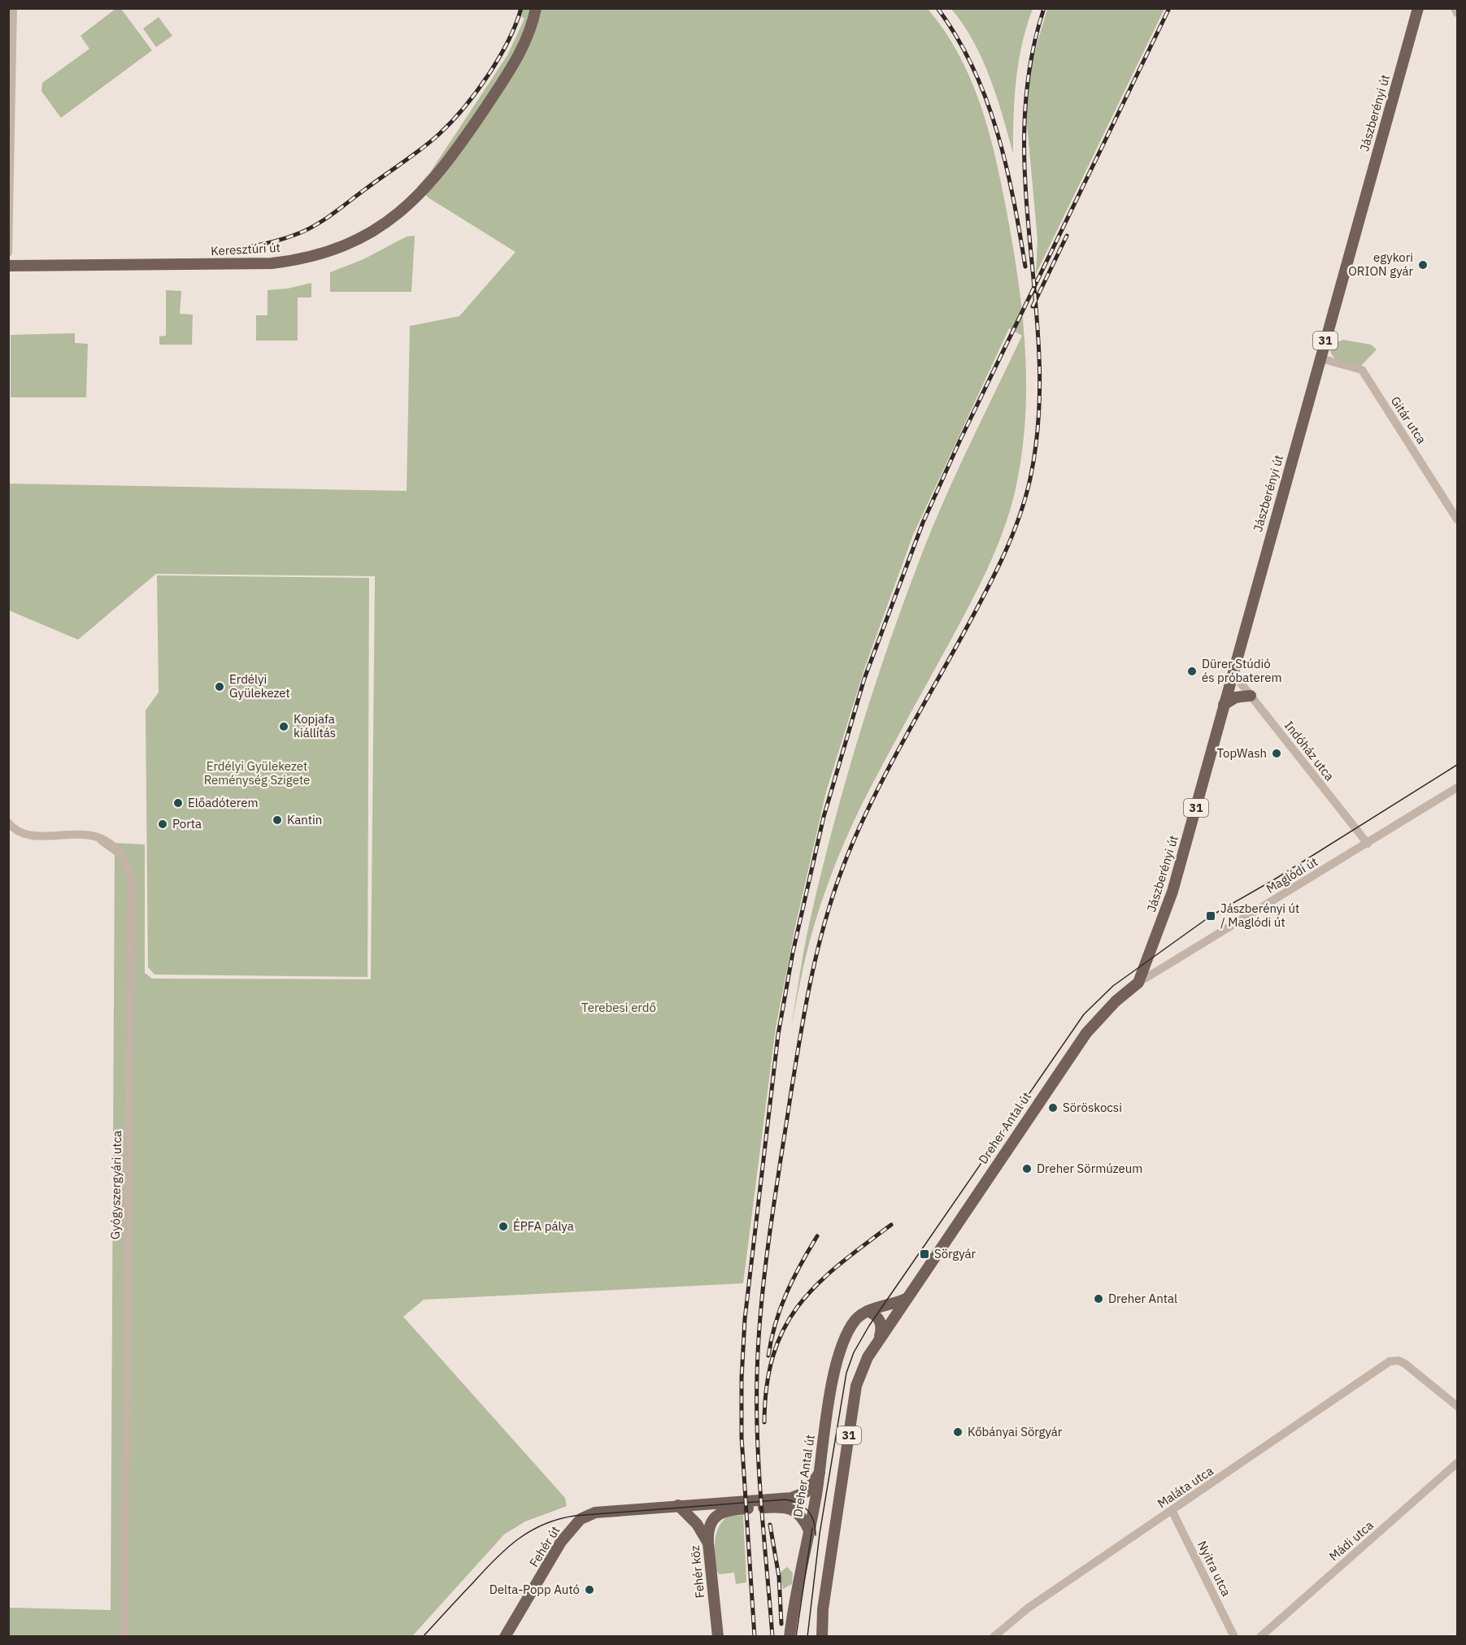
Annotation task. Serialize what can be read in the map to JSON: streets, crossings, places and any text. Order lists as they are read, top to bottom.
{
  "streets": {
    "main road": [
      "Jászberényi út",
      "Keresztúri út",
      "31",
      "Dreher Antal út",
      "Fehér út",
      "Fehér köz"
    ],
    "street": [
      "Gitár utca",
      "Indóház utca",
      "Maglódi út",
      "Gyógyszergyári utca",
      "Maláta utca",
      "Mádi utca",
      "Nyitra utca"
    ]
  },
  "crossings": [
    ["Jászberényi út", "Gitár utca"],
    ["Jászberényi út", "Indóház utca"],
    ["Jászberényi út", "Maglódi út"],
    ["Jászberényi út", "Dreher Antal út"],
    ["Indóház utca", "Maglódi út"],
    ["Maglódi út", "Dreher Antal út"],
    ["Dreher Antal út", "Fehér út"],
    ["Dreher Antal út", "Fehér köz"],
    ["Maláta utca", "Nyitra utca"]
  ],
  "parks": ["Erdélyi Gyülekezet Reménység Szigete", "Terebesi erdő"],
  "places": {
    "other": [
      "egykori ORION gyár",
      "Dürer Stúdió és próbaterem",
      "Erdélyi Gyülekezet",
      "Kopjafa kiállítás",
      "TopWash",
      "Előadóterem",
      "Kantin",
      "Porta",
      "Söröskocsi",
      "Dreher Sörmúzeum",
      "ÉPFA pálya",
      "Dreher Antal",
      "Kőbányai Sörgyár",
      "Delta-Popp Autó"
    ],
    "transit": ["Jászberényi út / Maglódi út", "Sörgyár"]
  }
}
